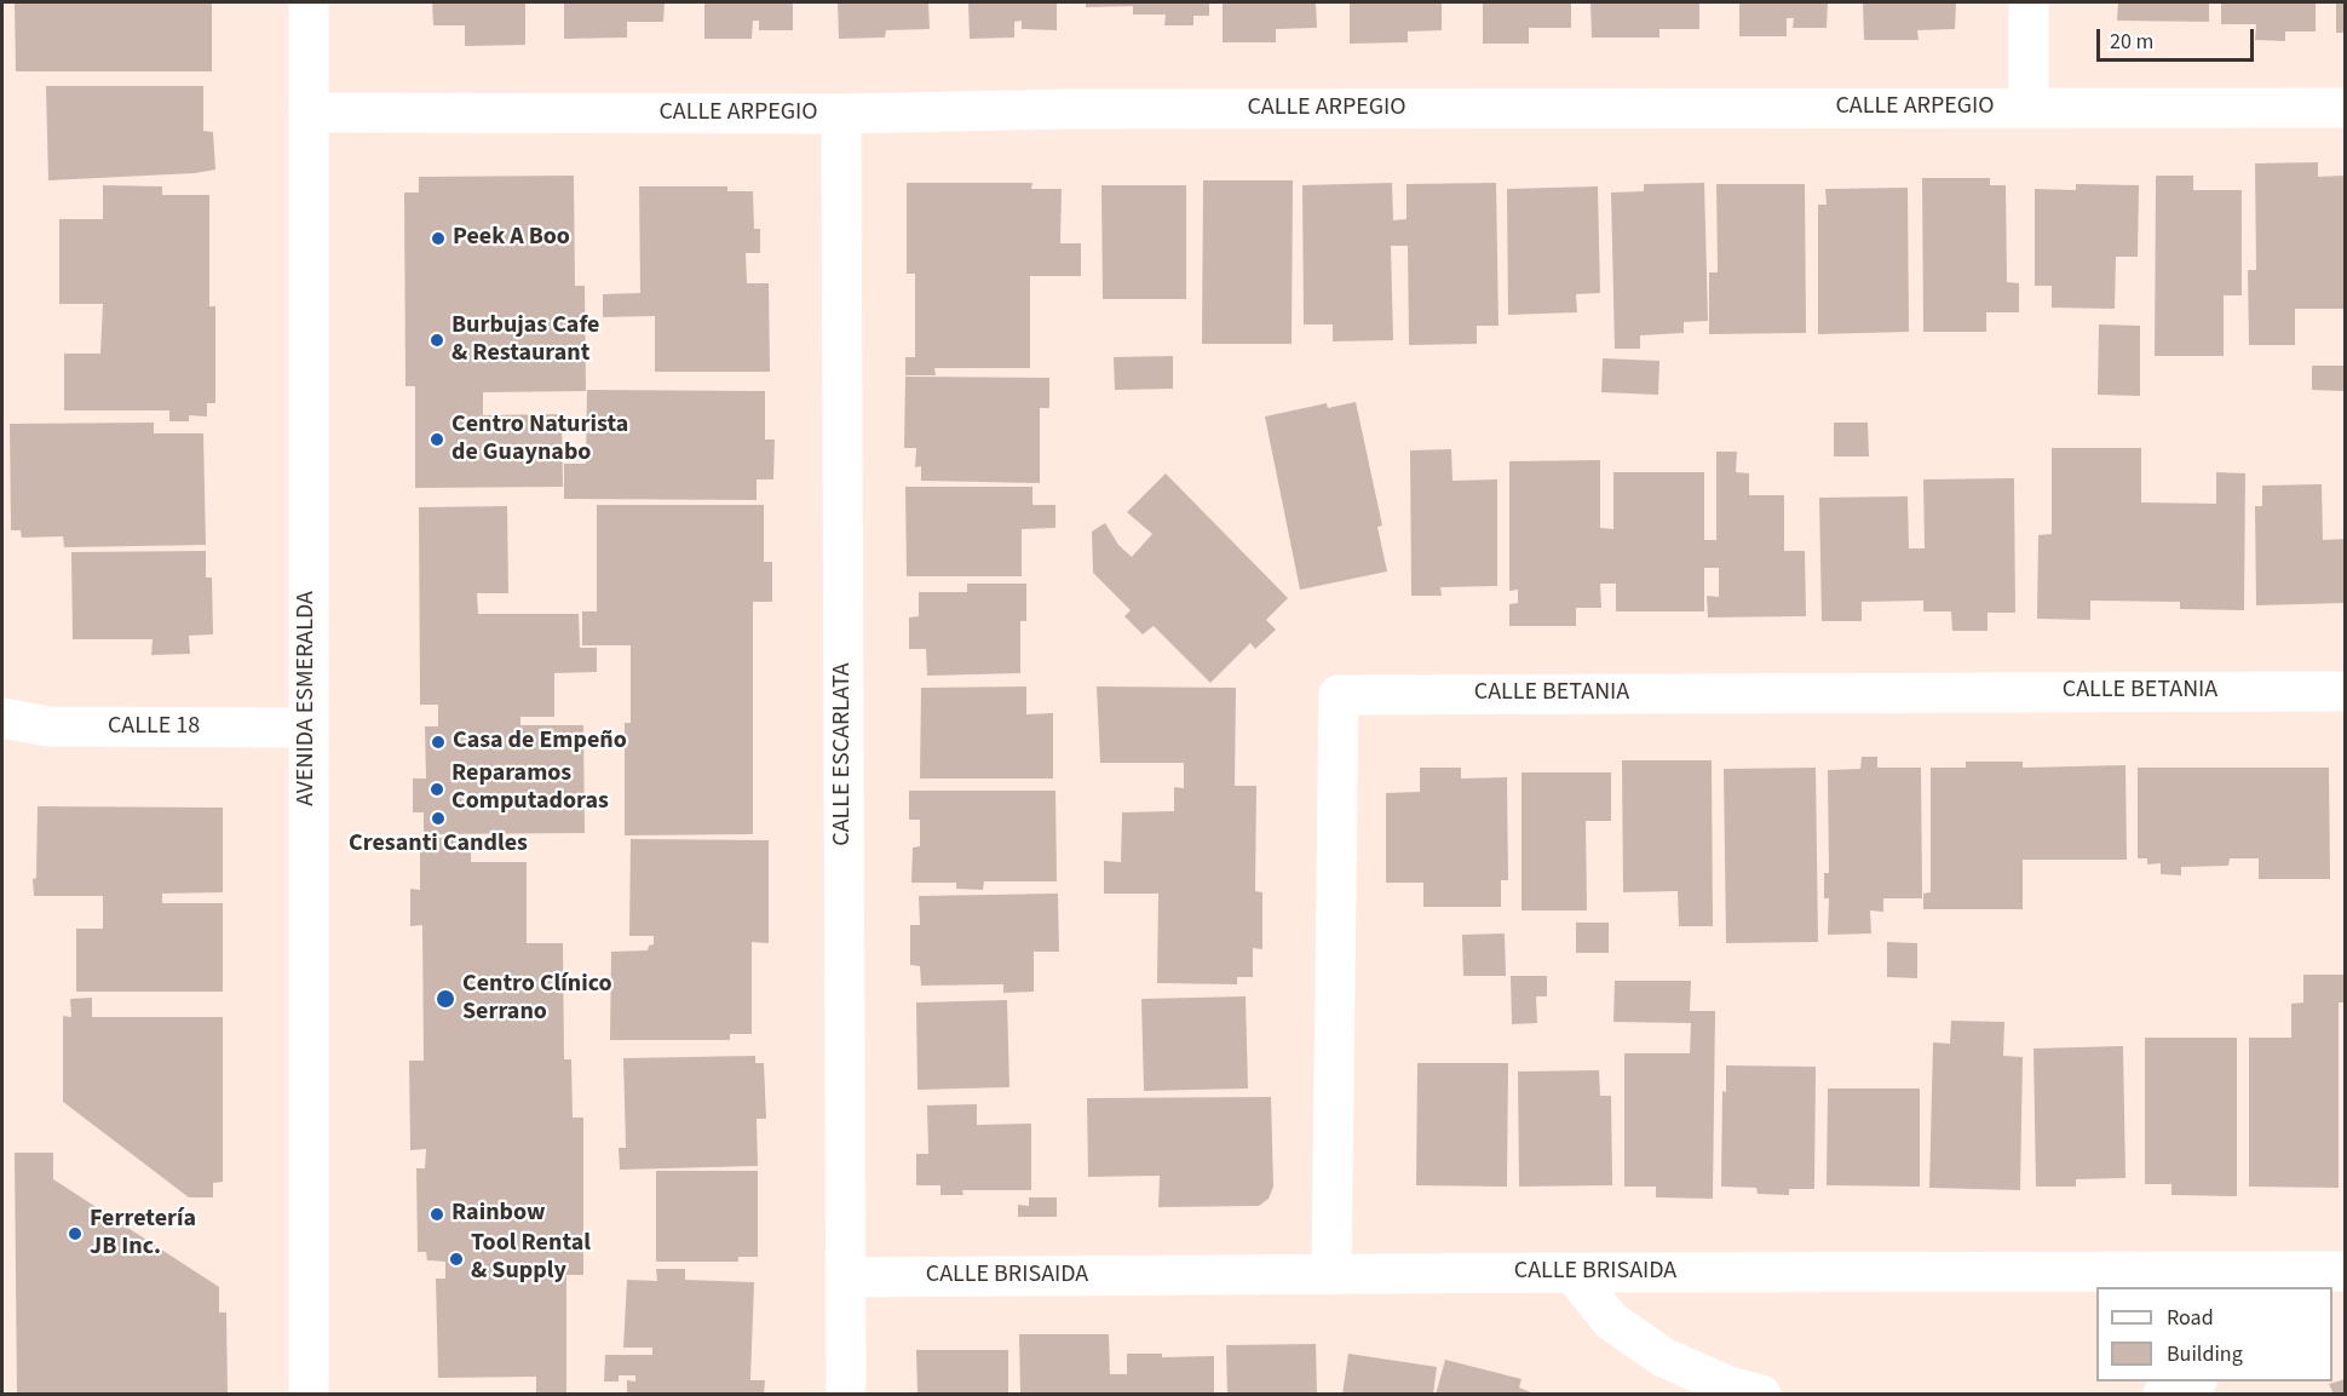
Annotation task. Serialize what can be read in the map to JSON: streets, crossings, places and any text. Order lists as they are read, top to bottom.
{
  "streets": {
    "street": [
      "CALLE ARPEGIO",
      "CALLE BETANIA",
      "AVENIDA ESMERALDA",
      "CALLE 18",
      "CALLE ESCARLATA",
      "CALLE BRISAIDA"
    ]
  },
  "crossings": [
    ["CALLE ARPEGIO", "AVENIDA ESMERALDA"],
    ["CALLE ARPEGIO", "CALLE ESCARLATA"],
    ["CALLE BETANIA", "CALLE BRISAIDA"],
    ["AVENIDA ESMERALDA", "CALLE 18"],
    ["CALLE ESCARLATA", "CALLE BRISAIDA"]
  ],
  "places": [
    "Peek A Boo",
    "Burbujas Cafe & Restaurant",
    "Centro Naturista de Guaynabo",
    "Casa de Empeño",
    "Reparamos Computadoras",
    "Cresanti Candles",
    "Centro Clínico Serrano",
    "Rainbow",
    "Ferretería JB Inc.",
    "Tool Rental & Supply"
  ],
  "legend": ["Road", "Building"],
  "scale_bar": "20 m"
}
